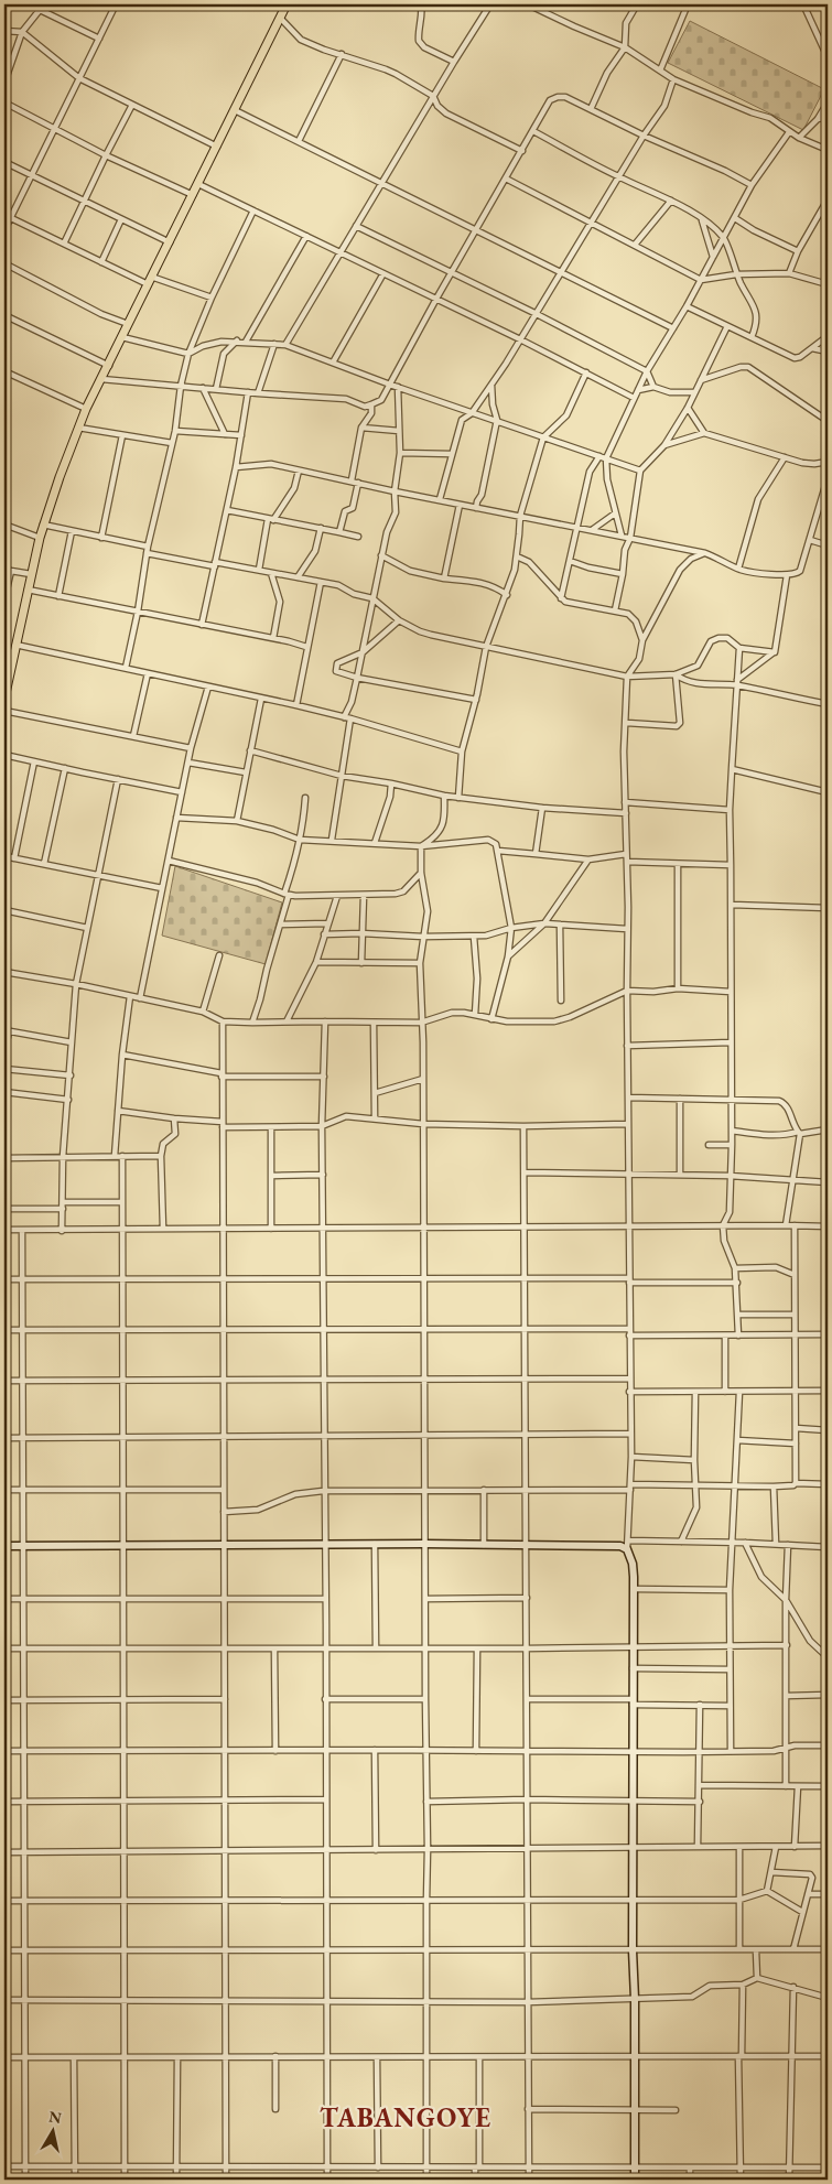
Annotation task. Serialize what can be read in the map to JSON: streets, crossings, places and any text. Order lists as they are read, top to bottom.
{
  "districts": ["TABANGOYE"],
  "north": "top"
}
